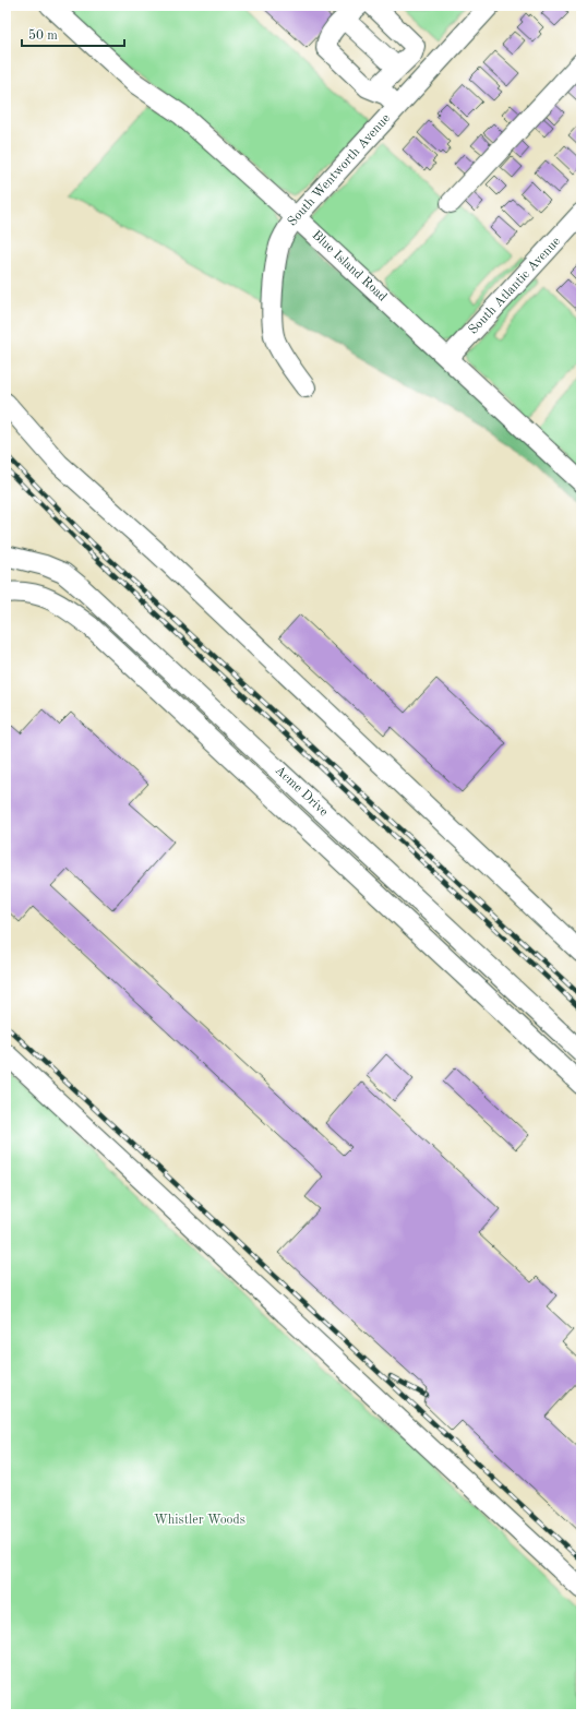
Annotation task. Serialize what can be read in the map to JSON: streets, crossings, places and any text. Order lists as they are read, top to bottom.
{
  "streets": {
    "street": [
      "South Wentworth Avenue",
      "Blue Island Road",
      "South Atlantic Avenue",
      "Acme Drive"
    ]
  },
  "crossings": [
    ["South Wentworth Avenue", "Blue Island Road"],
    ["Blue Island Road", "South Atlantic Avenue"]
  ],
  "parks": ["Whistler Woods"],
  "scale_bar": "50 m"
}
